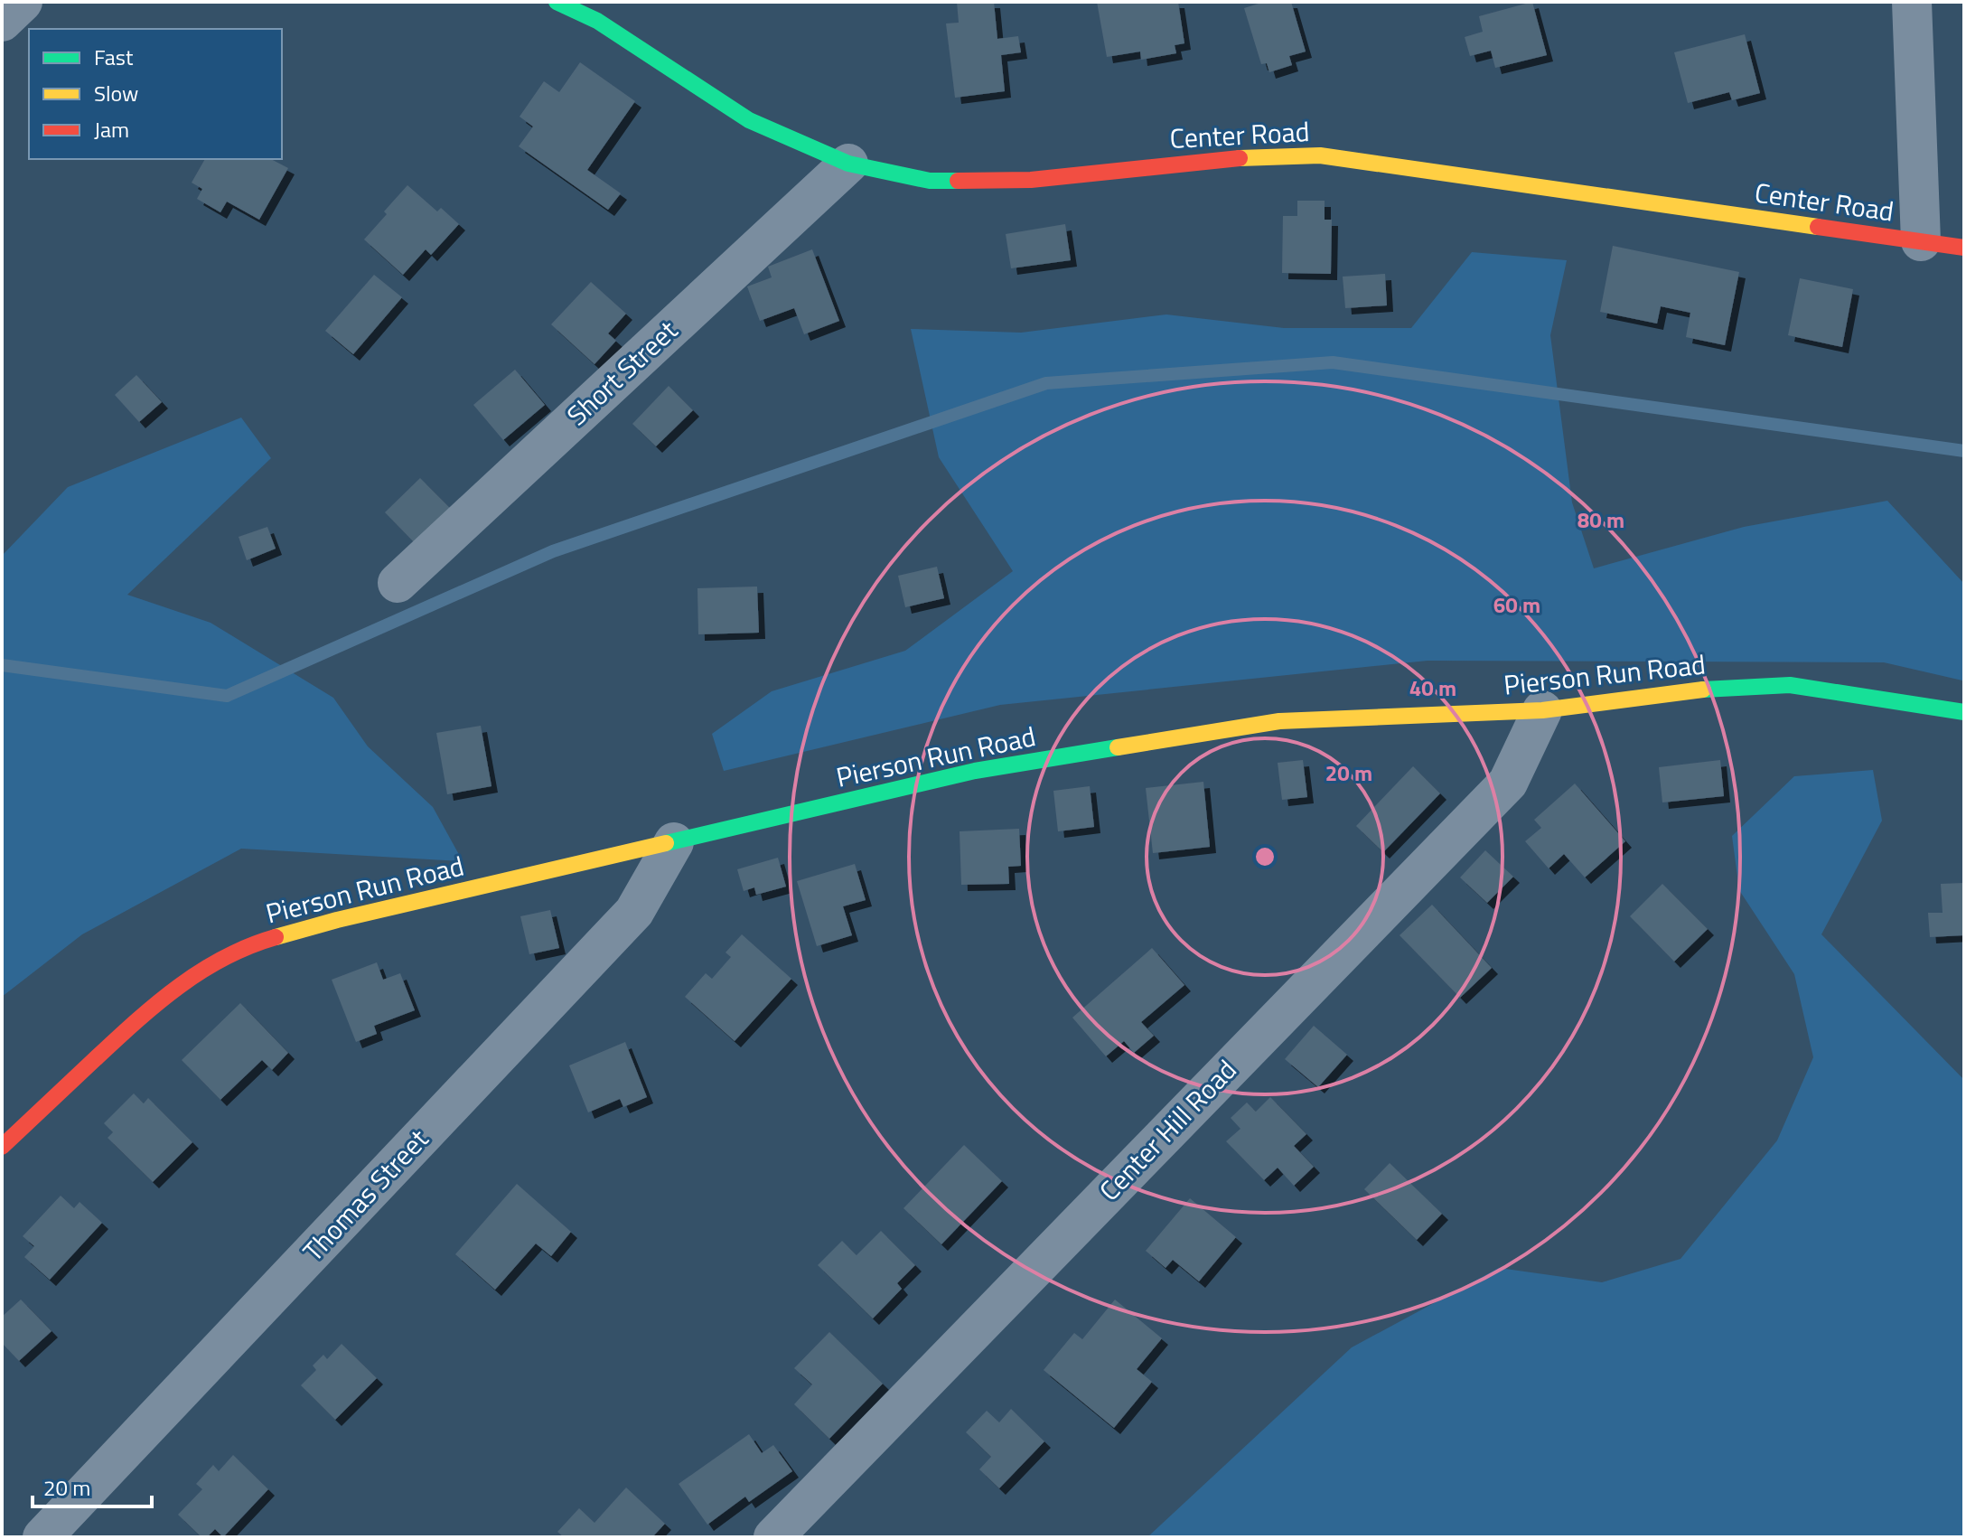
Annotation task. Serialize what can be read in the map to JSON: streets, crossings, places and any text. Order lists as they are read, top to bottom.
{
  "streets": {
    "street": [
      "Center Road",
      "Short Street",
      "Pierson Run Road",
      "Center Hill Road",
      "Thomas Street"
    ]
  },
  "crossings": [
    ["Center Road", "Short Street"],
    ["Pierson Run Road", "Center Hill Road"],
    ["Pierson Run Road", "Thomas Street"]
  ],
  "legend": ["Fast", "Slow", "Jam"],
  "scale_bar": "20 m",
  "rings": [
    "80 m",
    "60 m",
    "40 m",
    "20 m"
  ]
}
